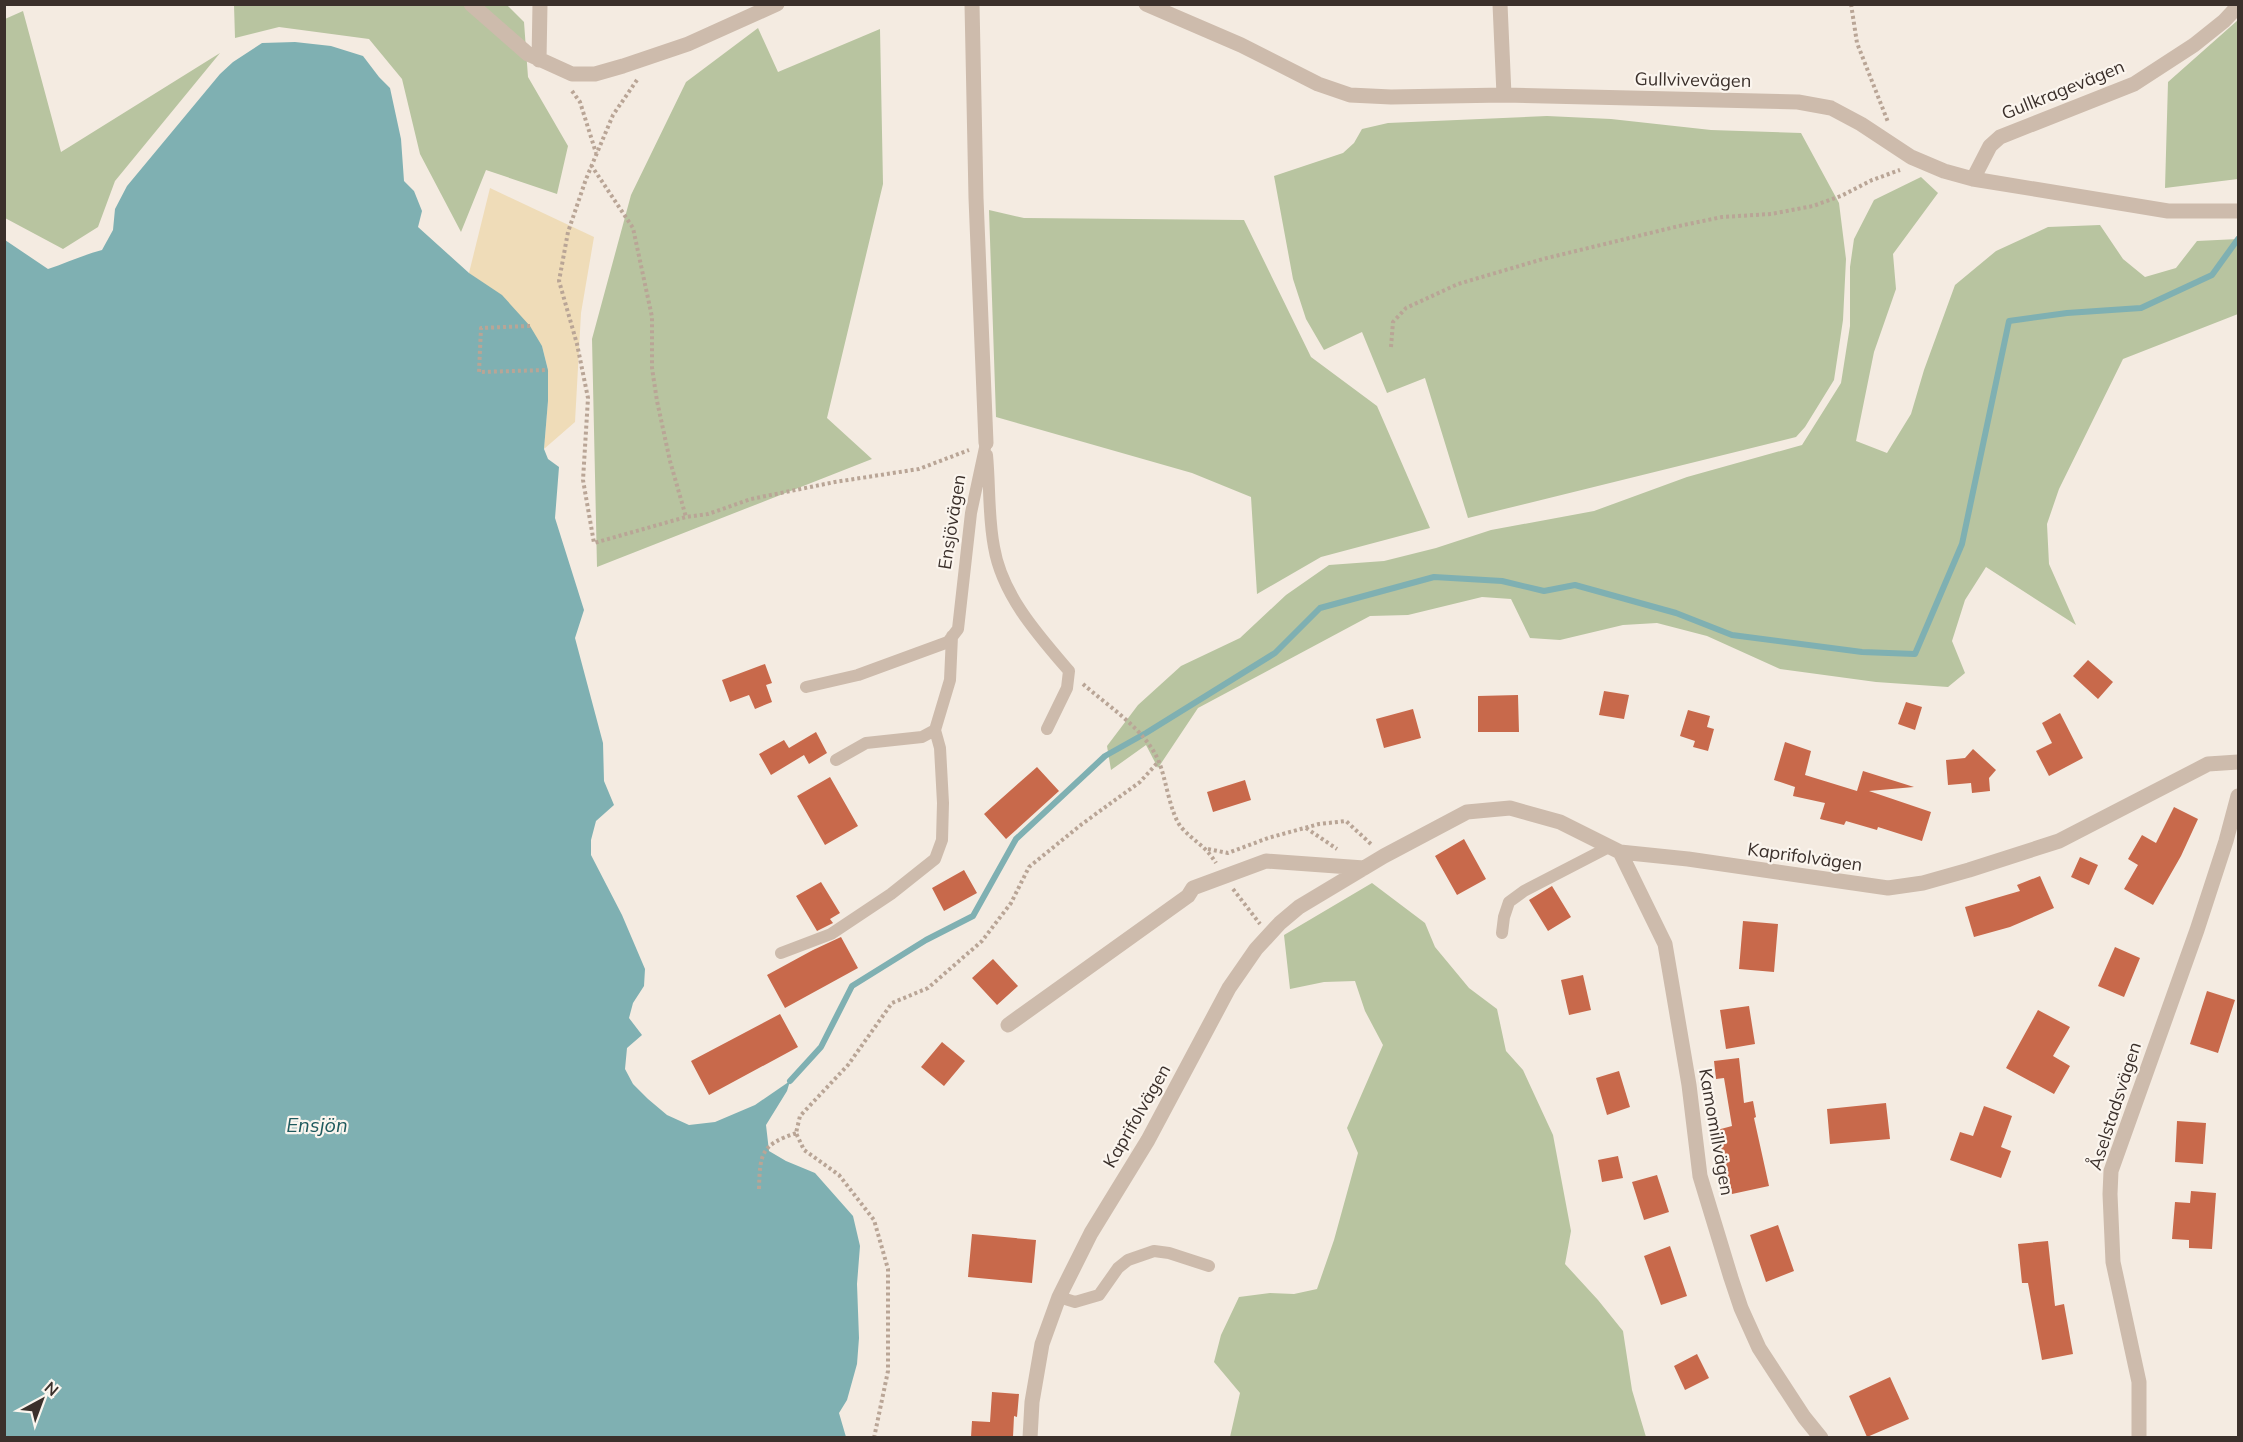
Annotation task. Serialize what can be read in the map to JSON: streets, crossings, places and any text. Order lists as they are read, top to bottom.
{
  "streets": {
    "street": [
      "Gullvivevägen",
      "Gullkragevägen",
      "Ensjövägen",
      "Kaprifolvägen",
      "Åselstadsvägen",
      "Kamomillvägen"
    ]
  },
  "crossings": [
    ["Gullvivevägen", "Gullkragevägen"],
    ["Kaprifolvägen", "Kamomillvägen"]
  ],
  "water": ["Ensjön"],
  "north": "top right"
}
